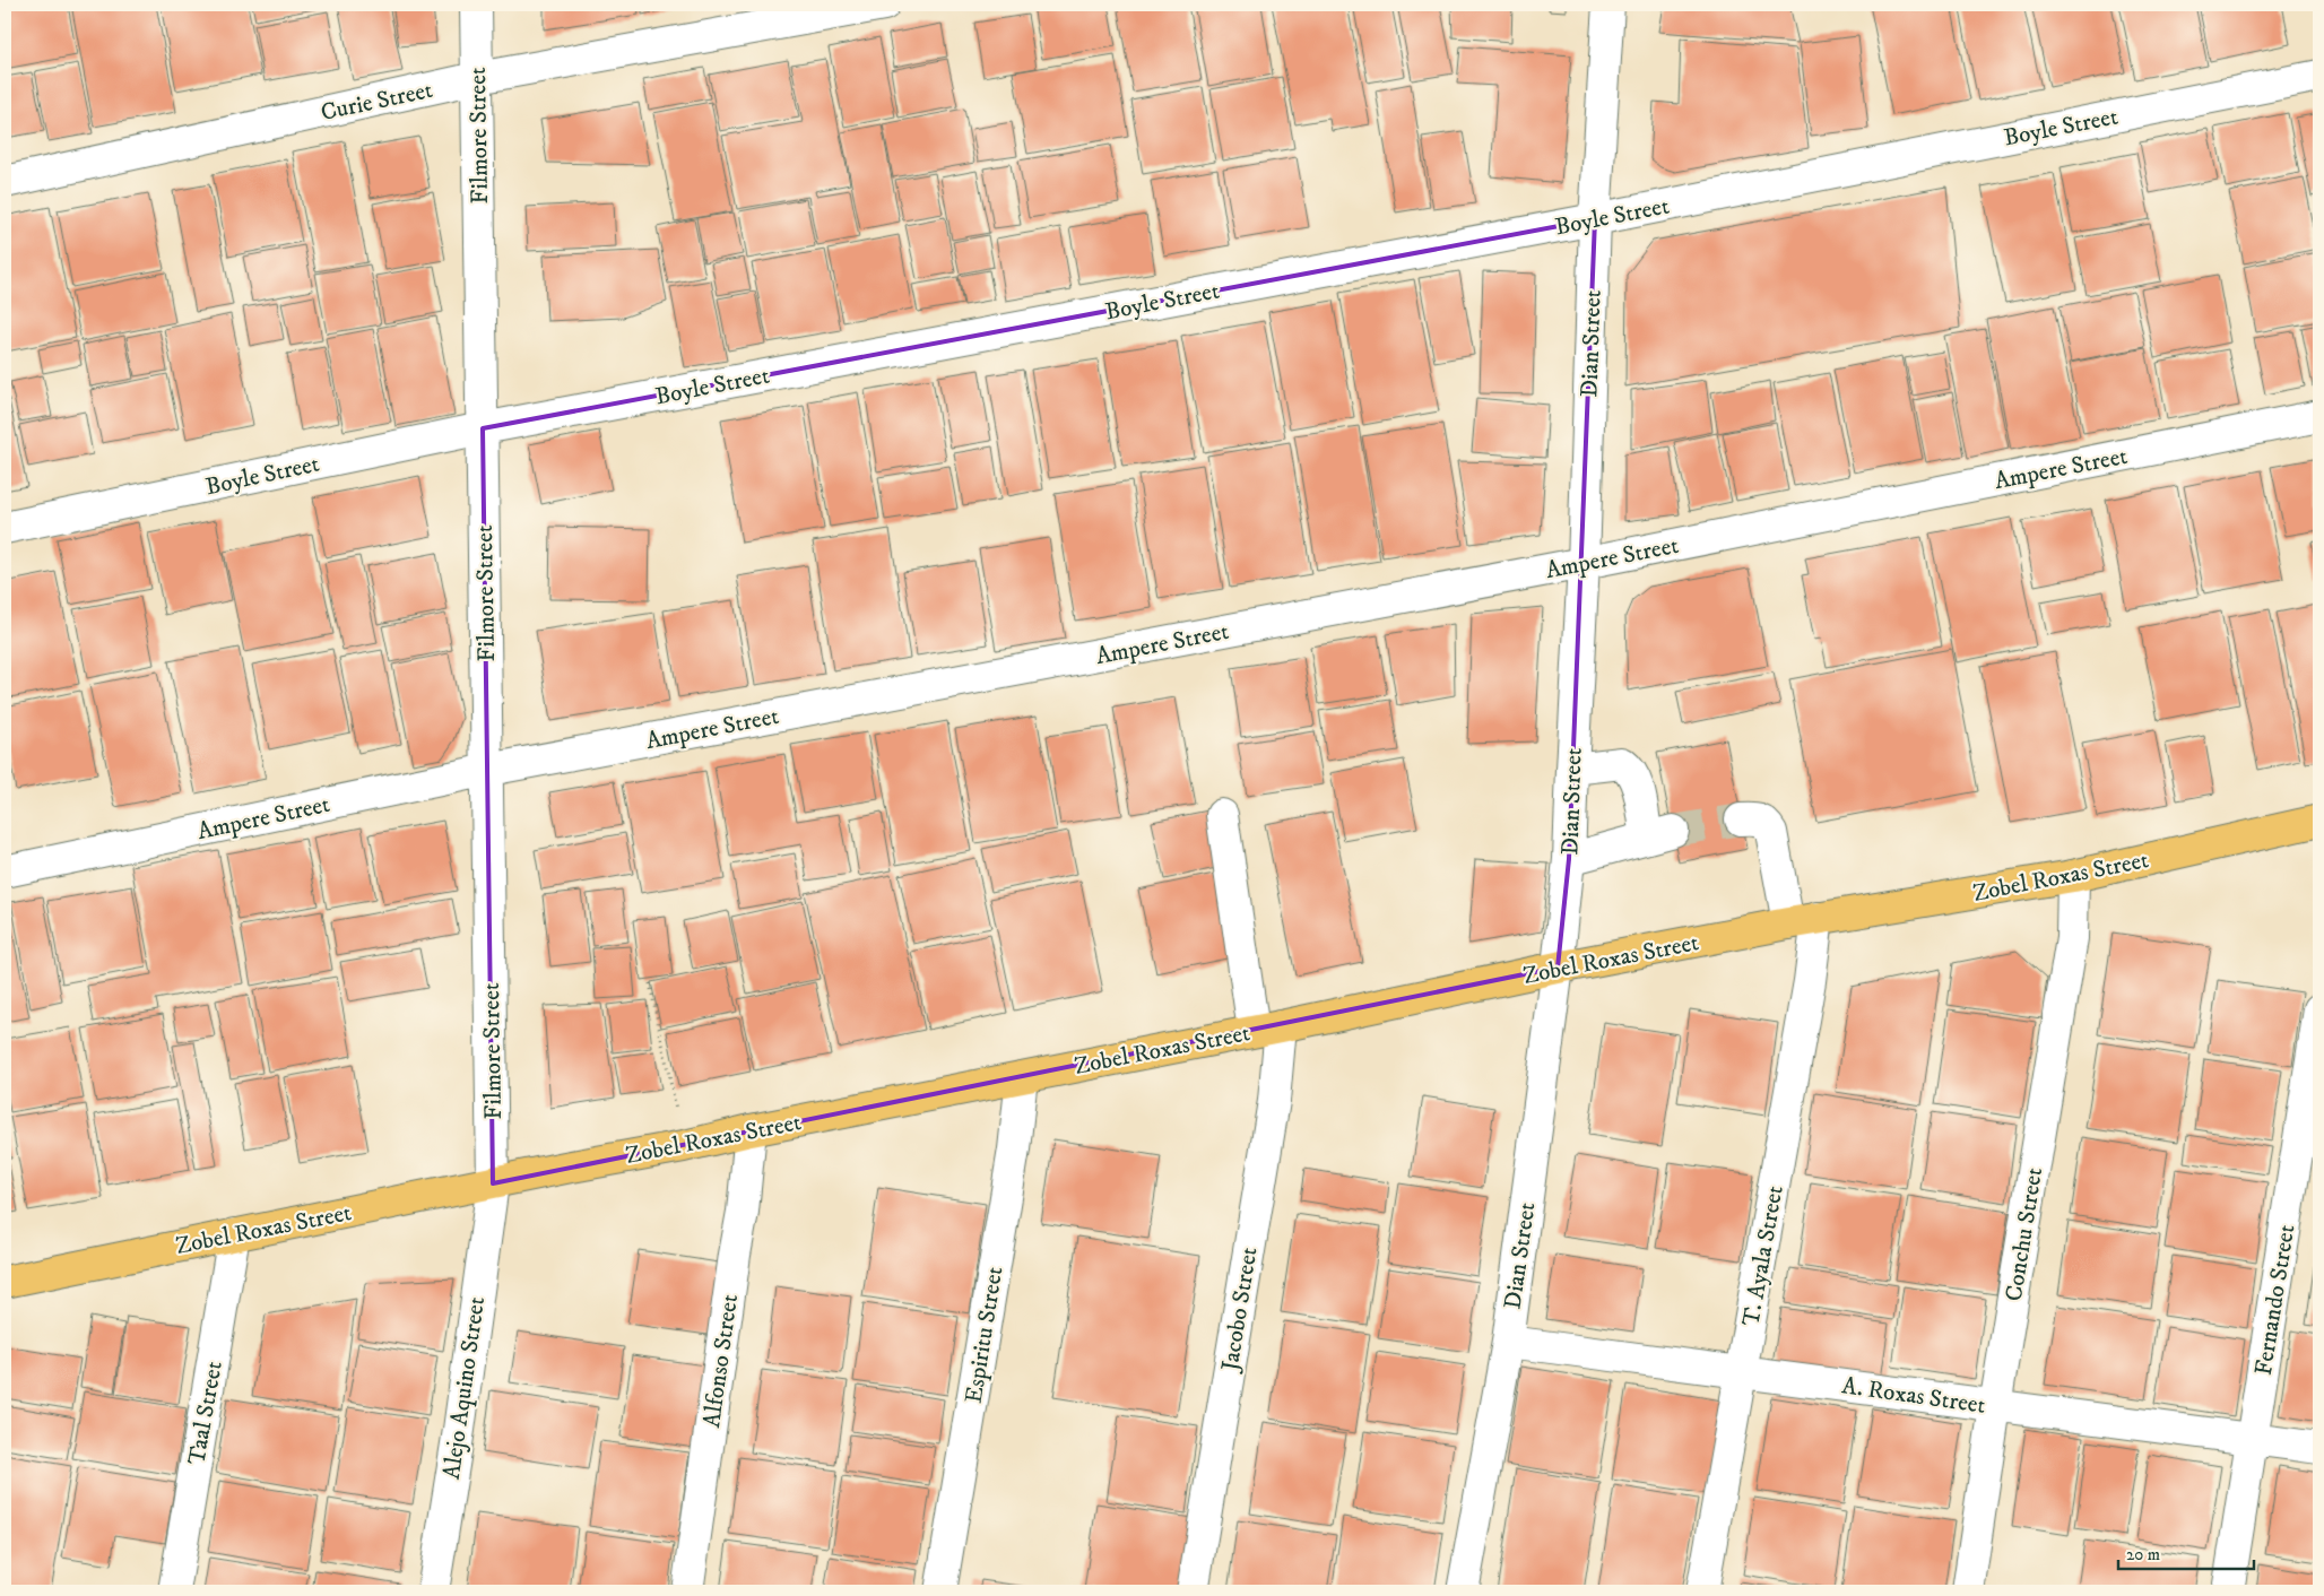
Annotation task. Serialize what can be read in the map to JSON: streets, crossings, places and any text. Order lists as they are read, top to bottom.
{
  "streets": {
    "main road": ["Zobel Roxas Street"],
    "street": [
      "Curie Street",
      "Boyle Street",
      "Filmore Street",
      "Dian Street",
      "Ampere Street",
      "Conchu Street",
      "T. Ayala Street",
      "Fernando Street",
      "Jacobo Street",
      "Espiritu Street",
      "Alfonso Street",
      "Alejo Aquino Street",
      "A. Roxas Street",
      "Taal Street"
    ]
  },
  "crossings": [
    ["Curie Street", "Filmore Street"],
    ["Boyle Street", "Filmore Street"],
    ["Boyle Street", "Dian Street"],
    ["Filmore Street", "Ampere Street"],
    ["Filmore Street", "Zobel Roxas Street"],
    ["Filmore Street", "Alejo Aquino Street"],
    ["Dian Street", "Ampere Street"],
    ["Dian Street", "Zobel Roxas Street"],
    ["Dian Street", "A. Roxas Street"],
    ["Zobel Roxas Street", "Conchu Street"],
    ["Zobel Roxas Street", "T. Ayala Street"],
    ["Zobel Roxas Street", "Jacobo Street"],
    ["Zobel Roxas Street", "Espiritu Street"],
    ["Zobel Roxas Street", "Alfonso Street"],
    ["Zobel Roxas Street", "Alejo Aquino Street"],
    ["Zobel Roxas Street", "Taal Street"],
    ["Conchu Street", "A. Roxas Street"],
    ["T. Ayala Street", "A. Roxas Street"],
    ["Fernando Street", "A. Roxas Street"]
  ],
  "scale_bar": "20 m"
}
